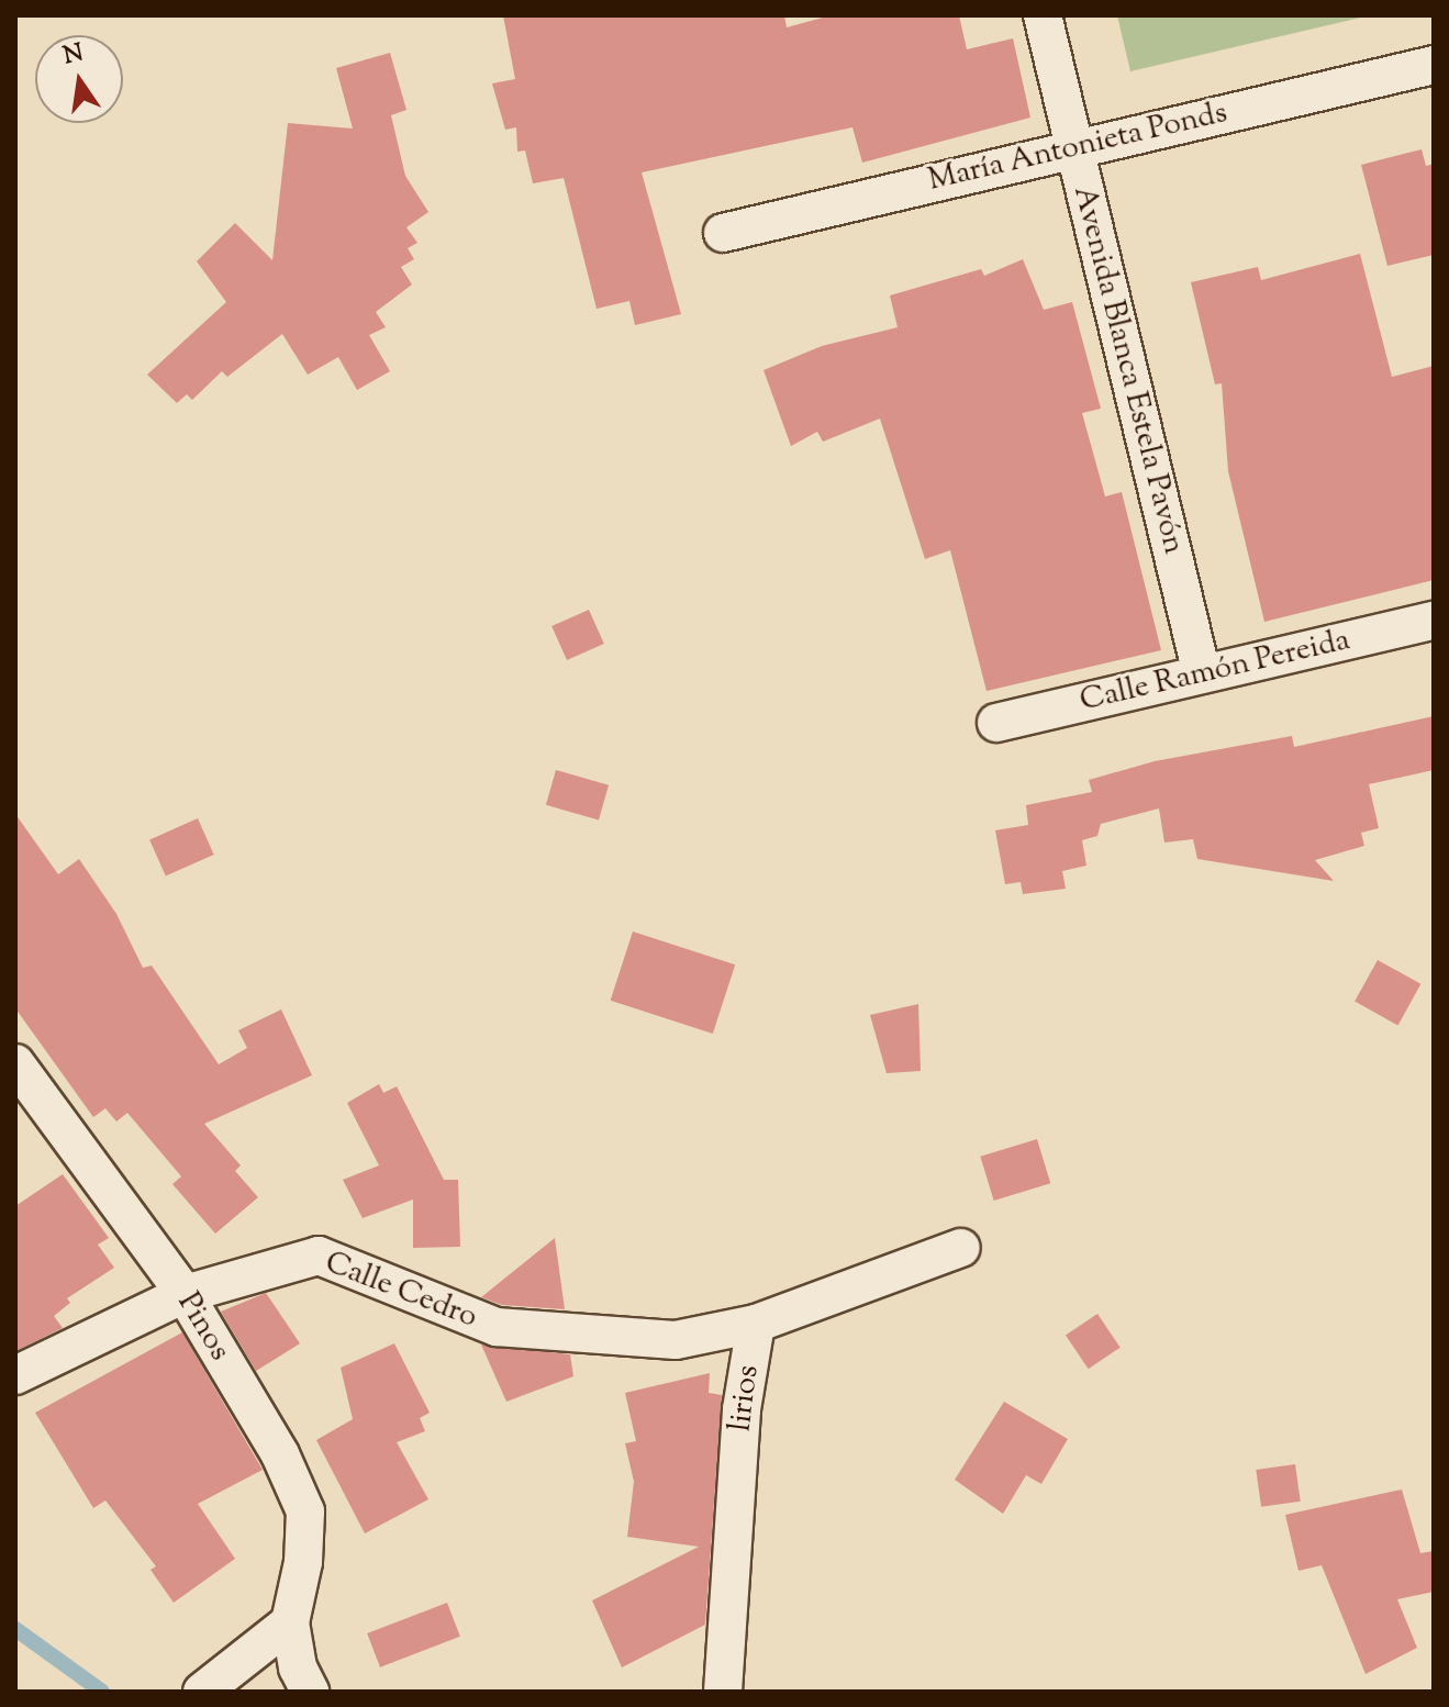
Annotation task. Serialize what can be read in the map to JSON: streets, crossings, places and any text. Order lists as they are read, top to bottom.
{
  "streets": {
    "street": [
      "María Antonieta Ponds",
      "Avenida Blanca Estela Pavón",
      "Calle Ramón Pereida",
      "Calle Cedro",
      "Pinos",
      "lirios"
    ]
  },
  "crossings": [
    ["María Antonieta Ponds", "Avenida Blanca Estela Pavón"],
    ["Avenida Blanca Estela Pavón", "Calle Ramón Pereida"],
    ["Calle Cedro", "Pinos"],
    ["Calle Cedro", "lirios"]
  ],
  "north": "top"
}
